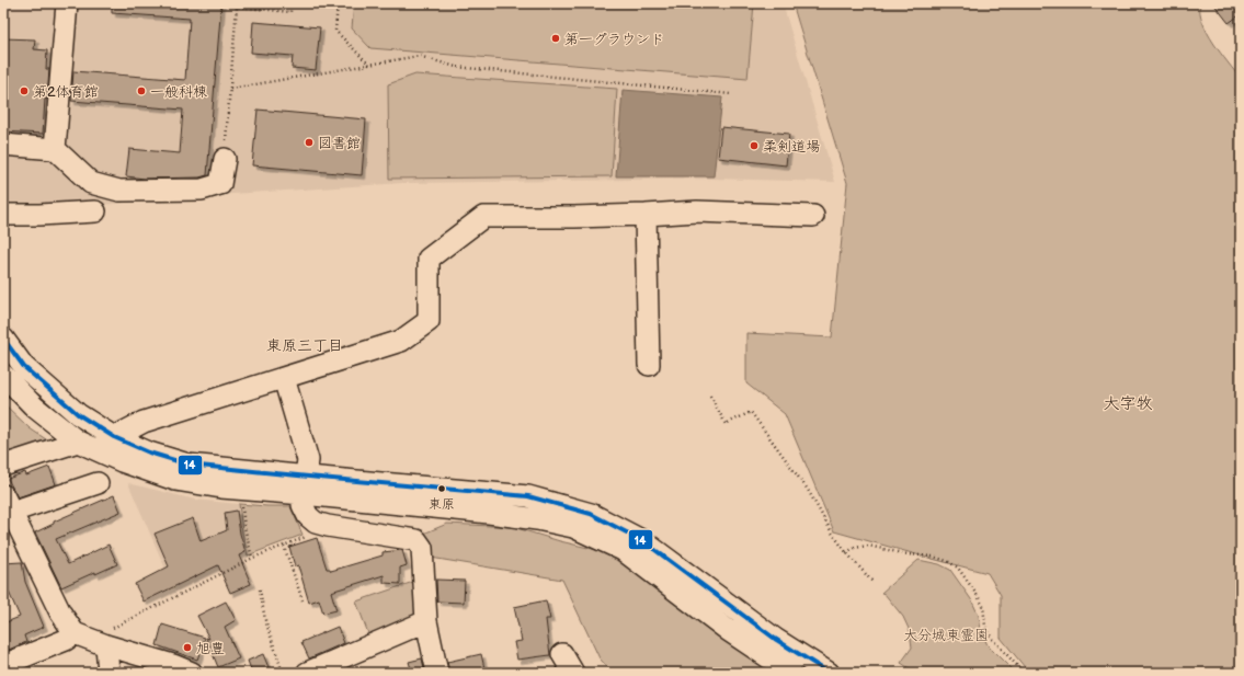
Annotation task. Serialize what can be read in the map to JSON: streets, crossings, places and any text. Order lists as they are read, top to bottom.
{
  "districts": ["東原三丁目", "大字牧"],
  "parks": ["大分城東霊園"],
  "places": [
    "第一グラウンド",
    "第2体育館",
    "一般科棟",
    "図書館",
    "柔剣道場",
    "東原",
    "旭豊"
  ],
  "lines": ["transit line 14"]
}
